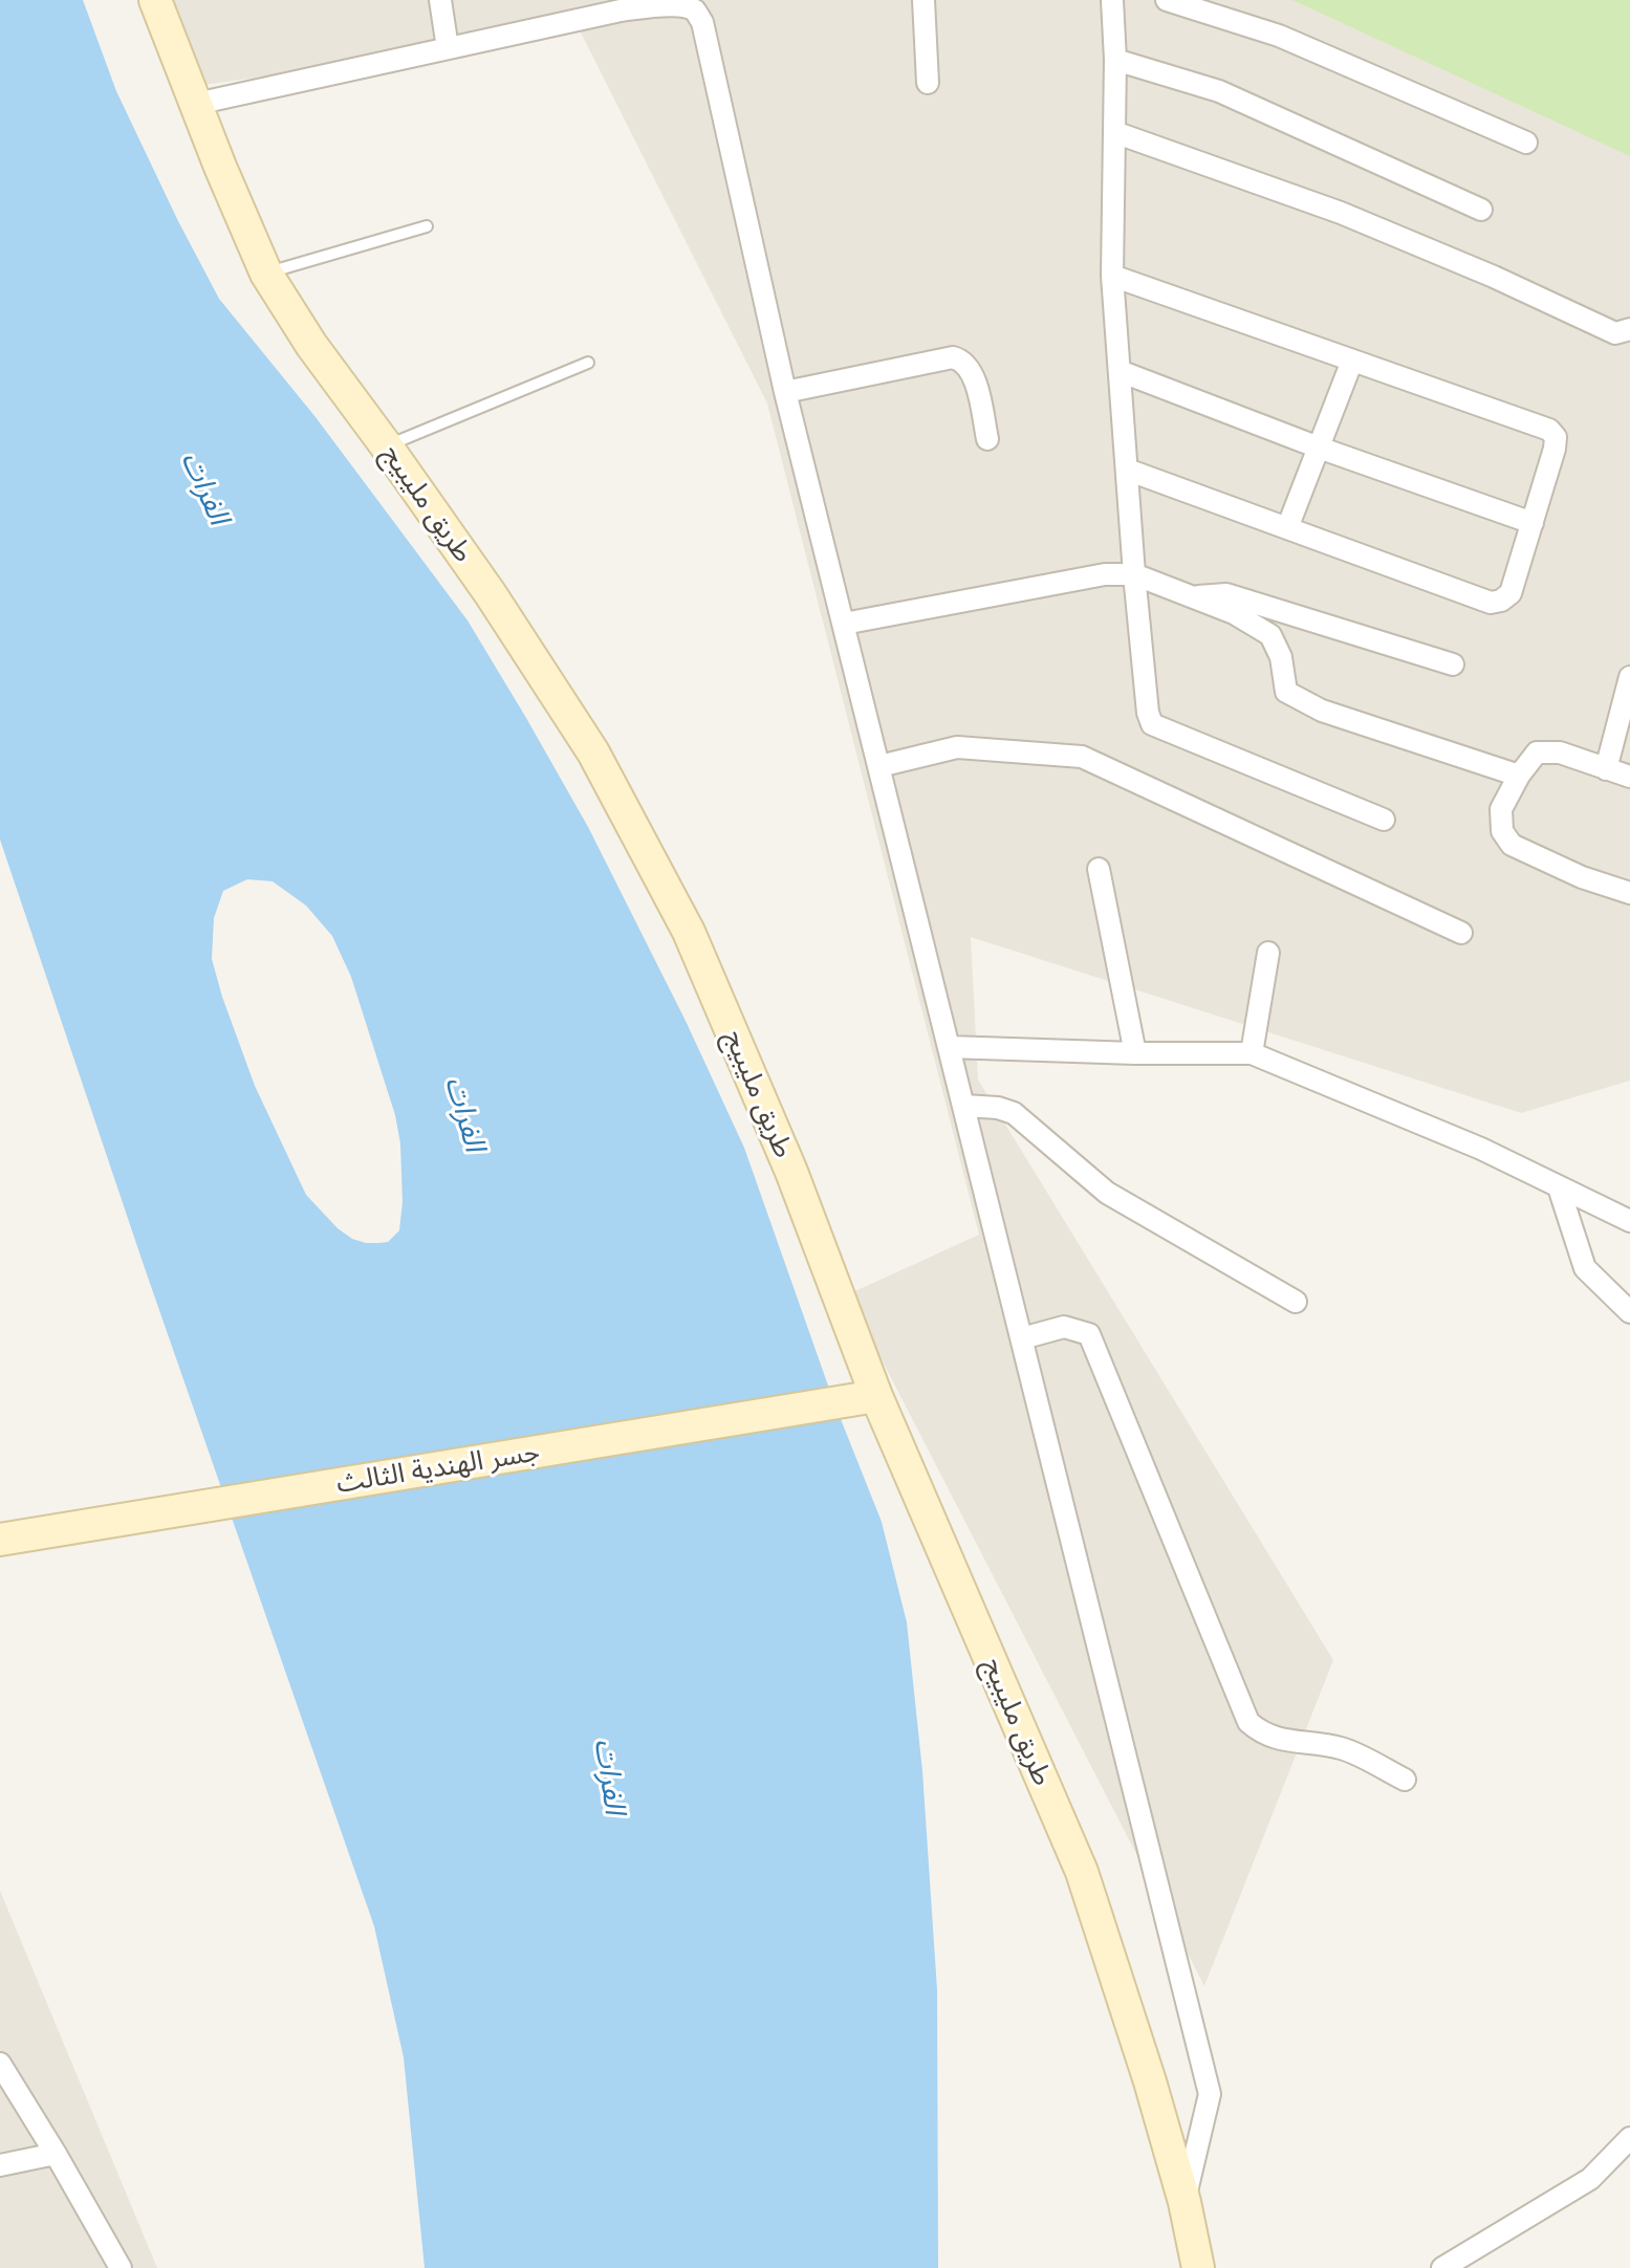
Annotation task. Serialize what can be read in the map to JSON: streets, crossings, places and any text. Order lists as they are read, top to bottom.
{
  "streets": {
    "street": ["طريق مليبيج", "جسر الهندية الثالث"]
  },
  "crossings": [
    ["طريق مليبيج", "جسر الهندية الثالث"]
  ],
  "water": ["الفرات"]
}
